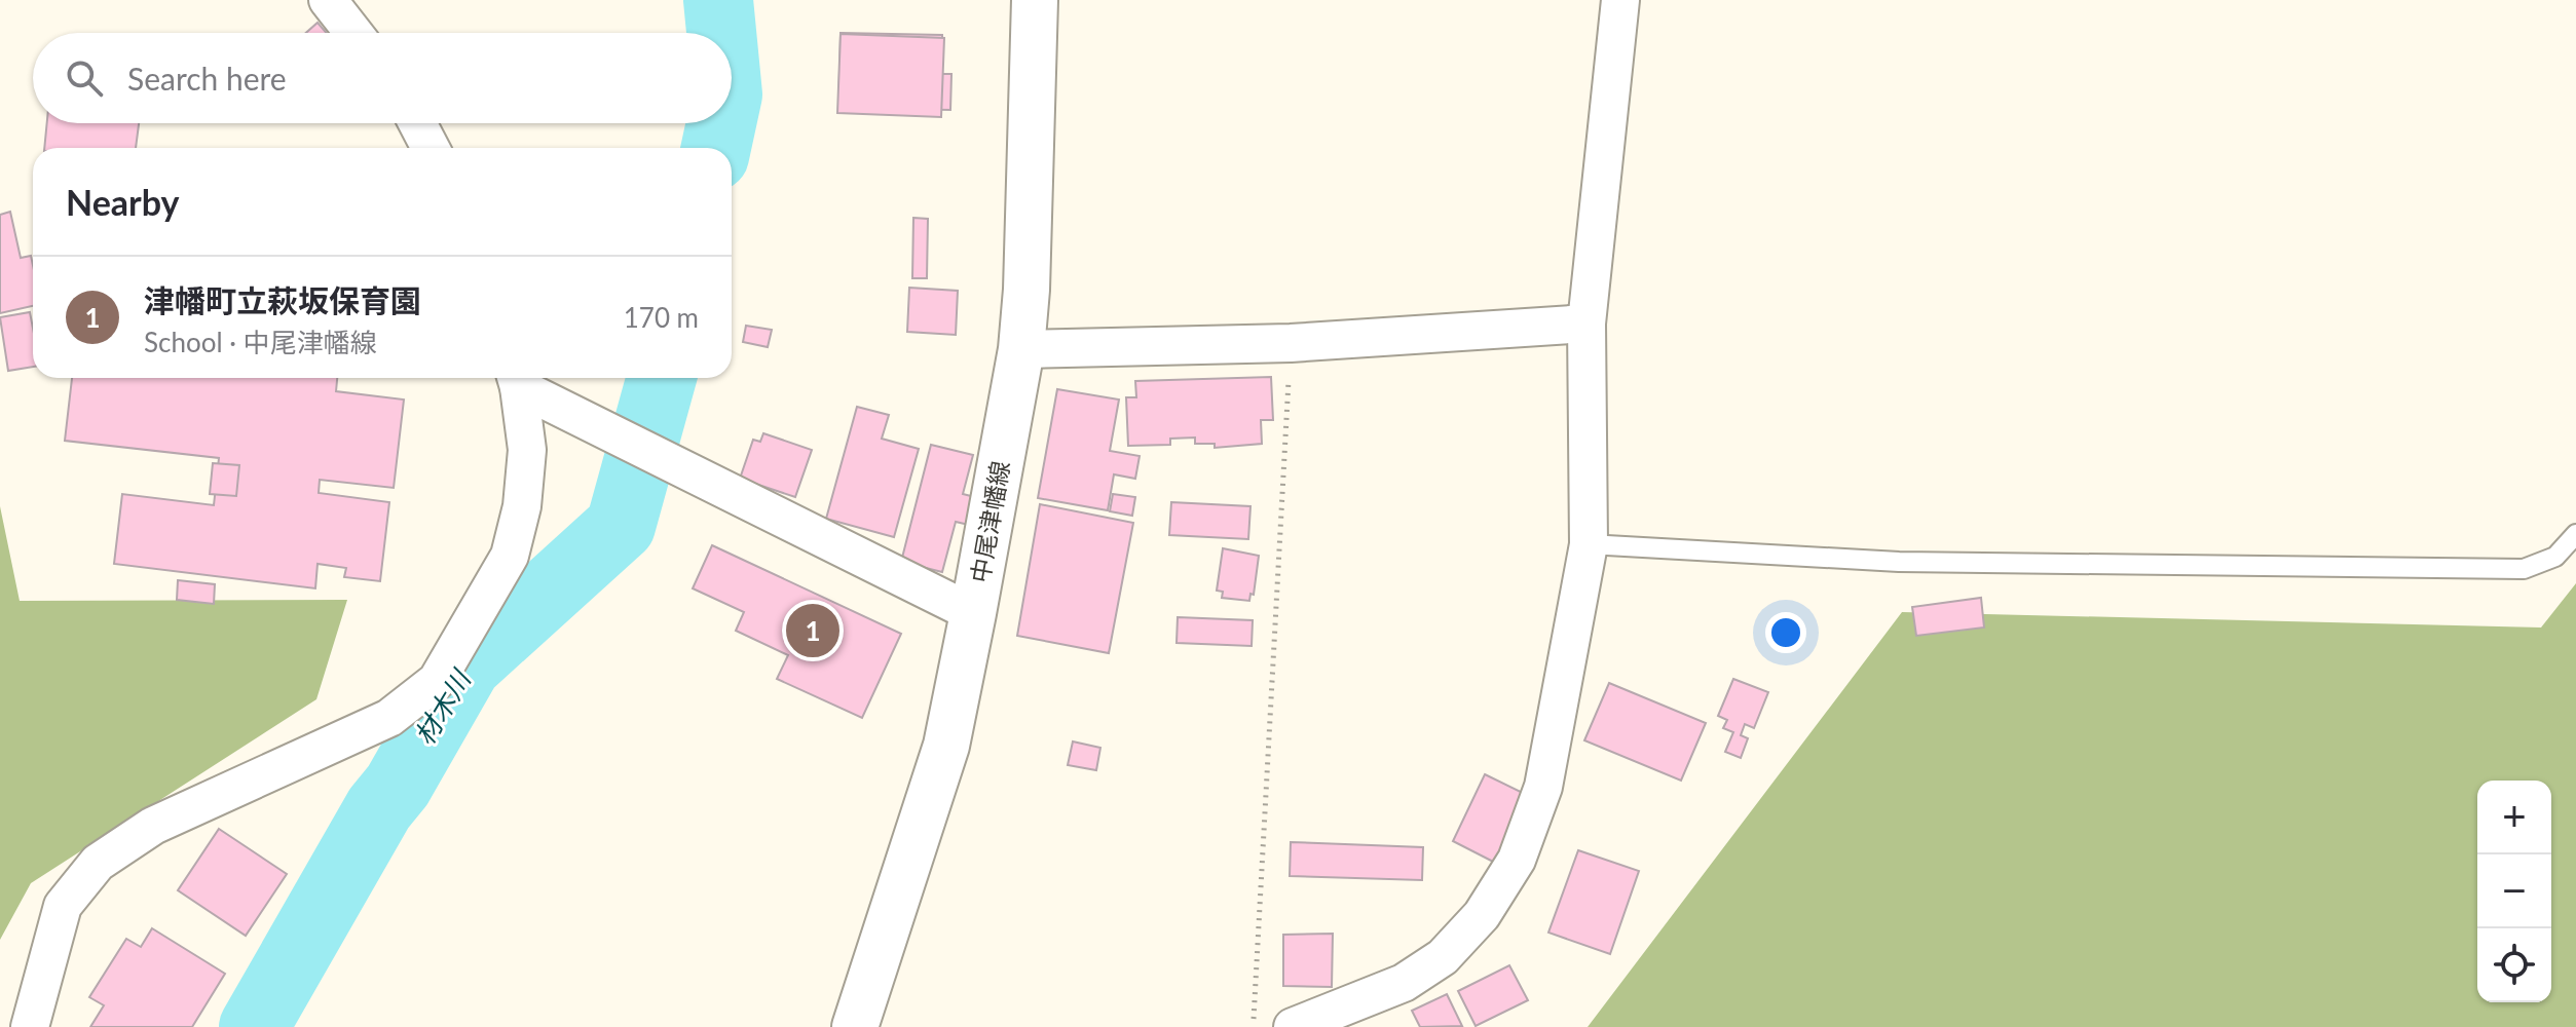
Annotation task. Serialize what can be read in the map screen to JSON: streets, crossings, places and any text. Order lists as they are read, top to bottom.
{
  "streets": {
    "main road": ["中尾津幡線"]
  },
  "water": ["材木川"],
  "page": {
    "search": "Search here",
    "heading": "Nearby",
    "list": [
      {
        "mark": "1",
        "name": "津幡町立萩坂保育園",
        "note": "School · 中尾津幡線",
        "value": "170 m"
      }
    ],
    "pins": "1",
    "map_buttons": ["+", "−"]
  }
}
